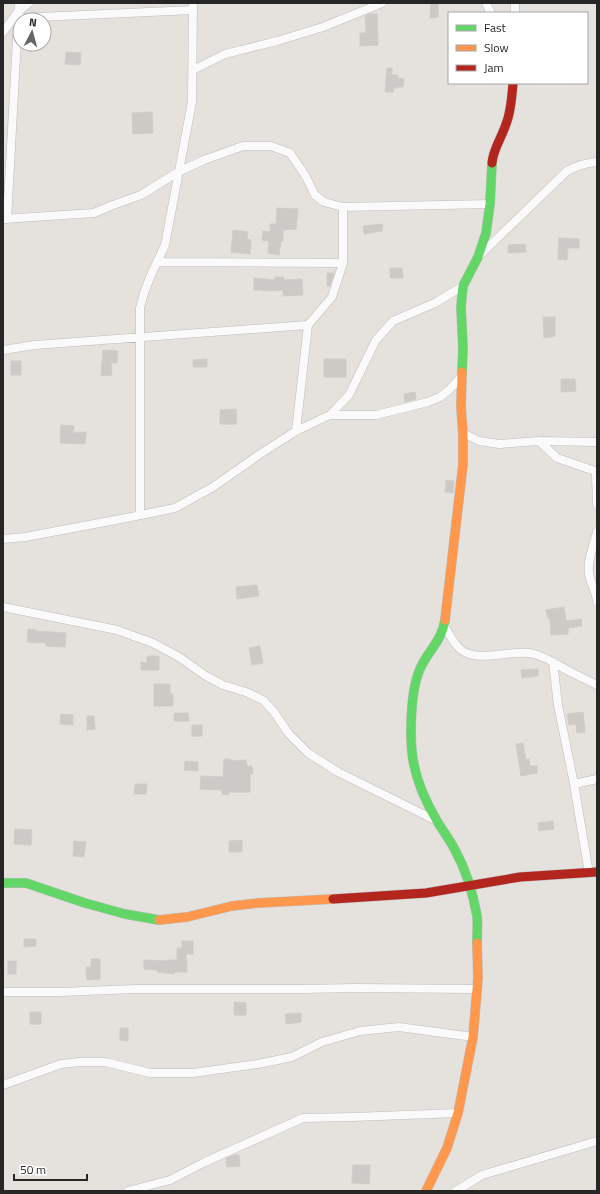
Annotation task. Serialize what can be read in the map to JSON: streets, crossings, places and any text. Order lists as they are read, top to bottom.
{
  "legend": ["Fast", "Slow", "Jam"],
  "scale_bar": "50 m",
  "north": "top"
}
